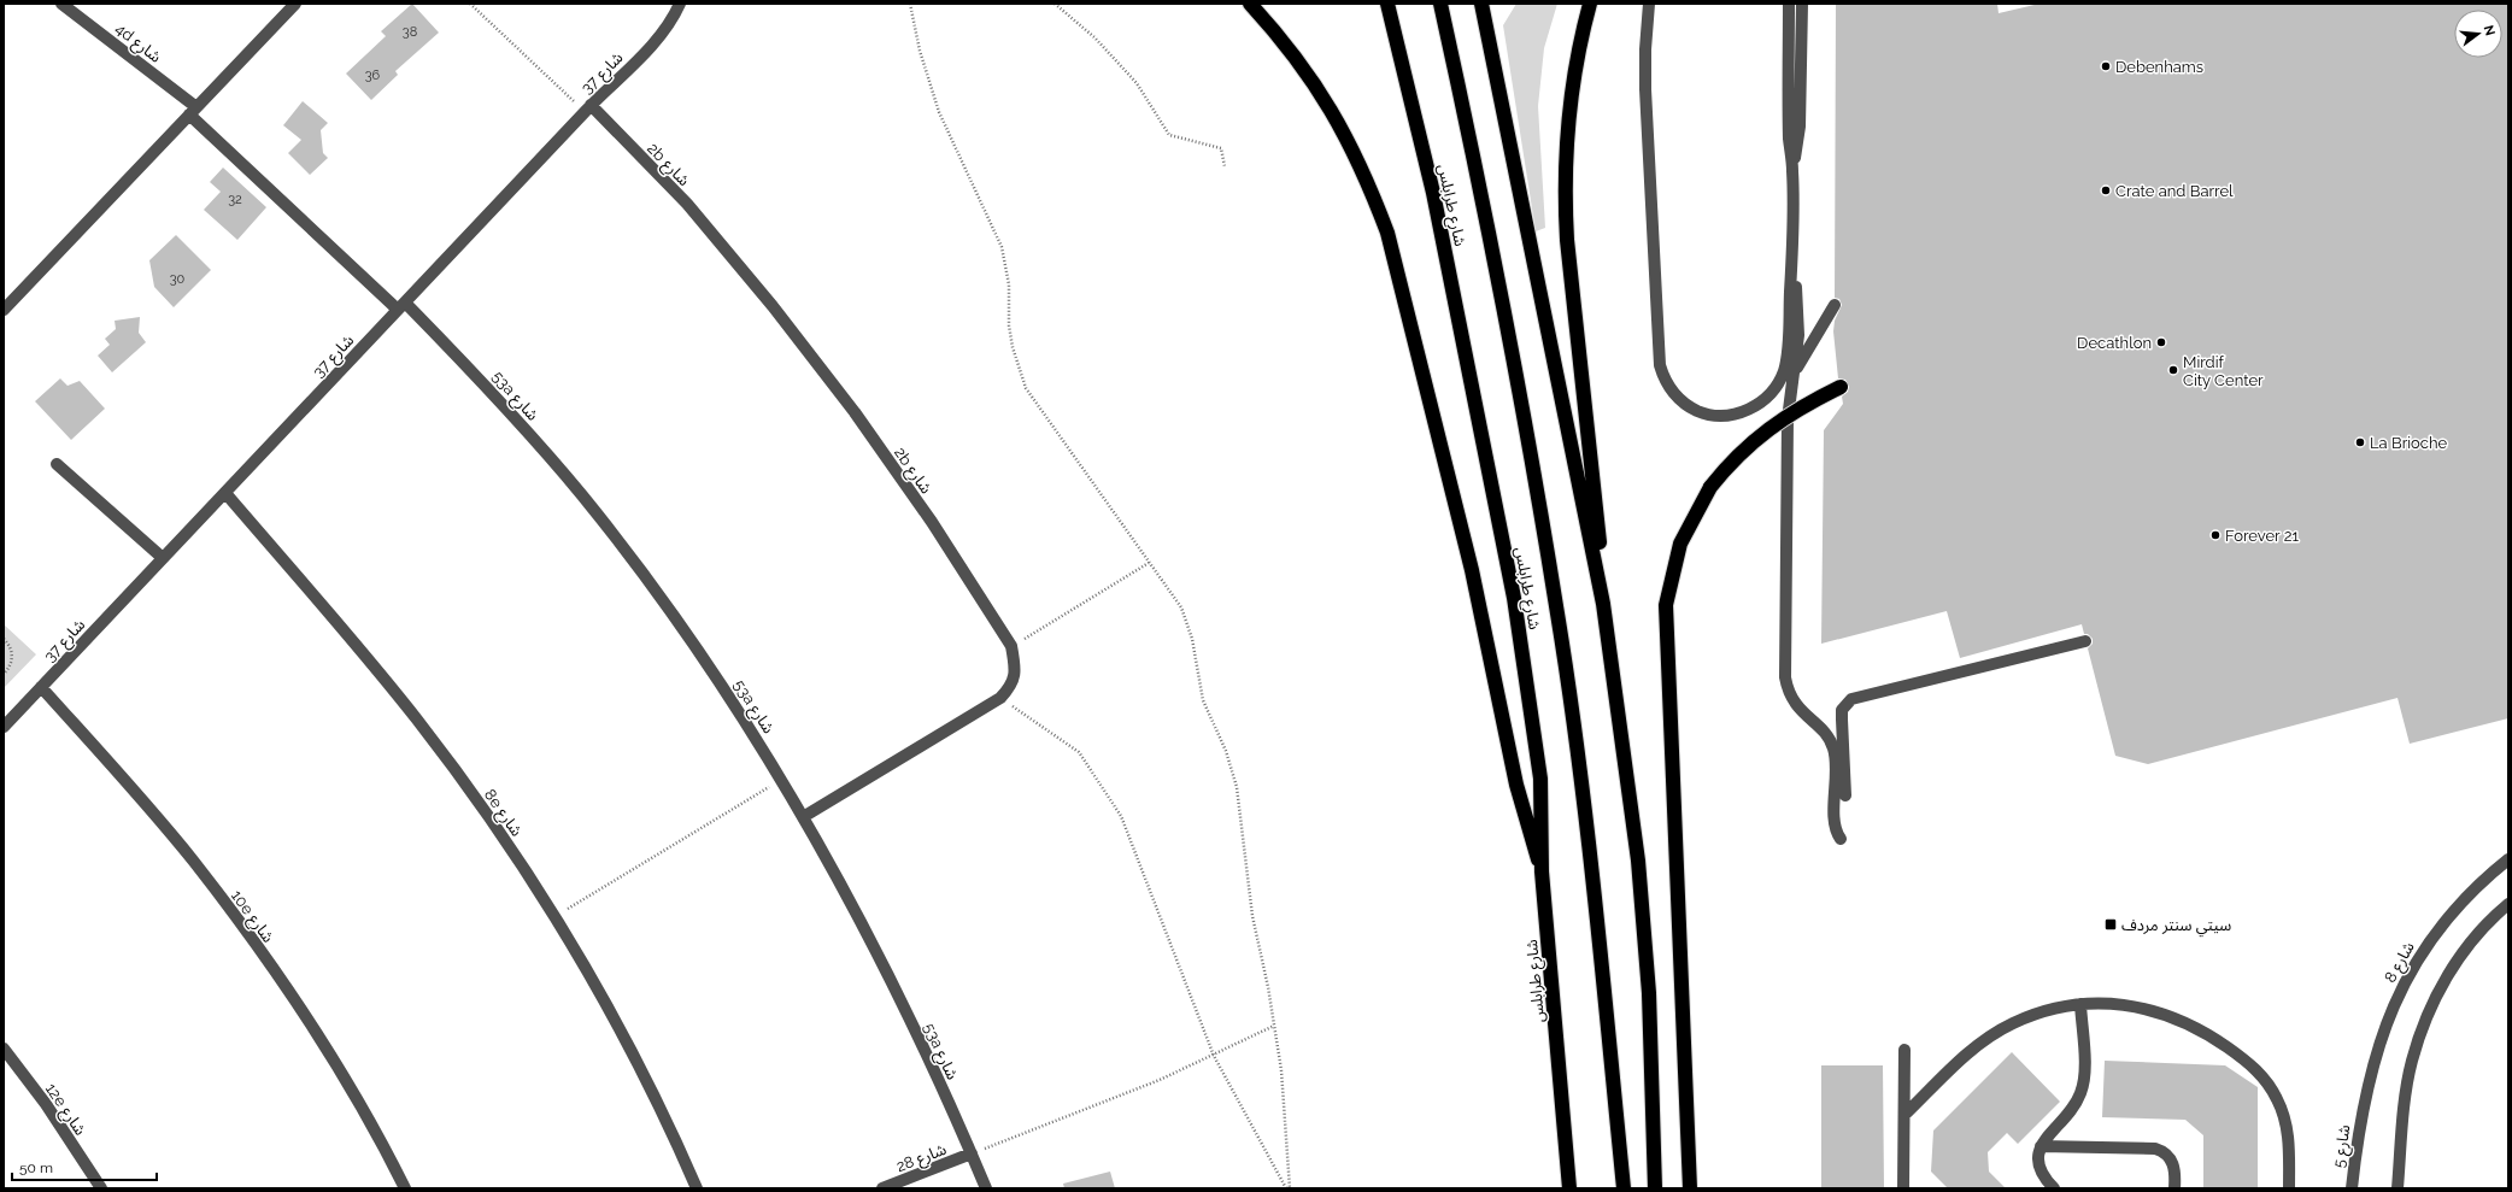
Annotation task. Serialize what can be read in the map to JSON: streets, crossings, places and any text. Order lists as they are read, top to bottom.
{
  "streets": {
    "highway": ["شارع طرابلس"],
    "street": [
      "4d شارع",
      "شارع 37",
      "2b شارع",
      "53a شارع",
      "8e شارع",
      "10e شارع",
      "شارع 8",
      "12e شارع",
      "شارع 5",
      "شارع 28"
    ]
  },
  "crossings": [
    ["4d شارع", "شارع 37"],
    ["4d شارع", "53a شارع"],
    ["شارع 37", "2b شارع"],
    ["شارع 37", "53a شارع"],
    ["شارع 37", "8e شارع"],
    ["شارع 37", "10e شارع"],
    ["2b شارع", "53a شارع"],
    ["53a شارع", "شارع 28"],
    ["شارع 8", "شارع 5"]
  ],
  "places": {
    "other": [
      "Debenhams",
      "Crate and Barrel",
      "Decathlon",
      "Mirdif City Center",
      "La Brioche",
      "Forever 21"
    ],
    "transit": ["سيتي سنتر مردف"]
  },
  "house_numbers": [
    "38",
    "36",
    "32",
    "30"
  ],
  "scale_bar": "50 m",
  "north": "right"
}
